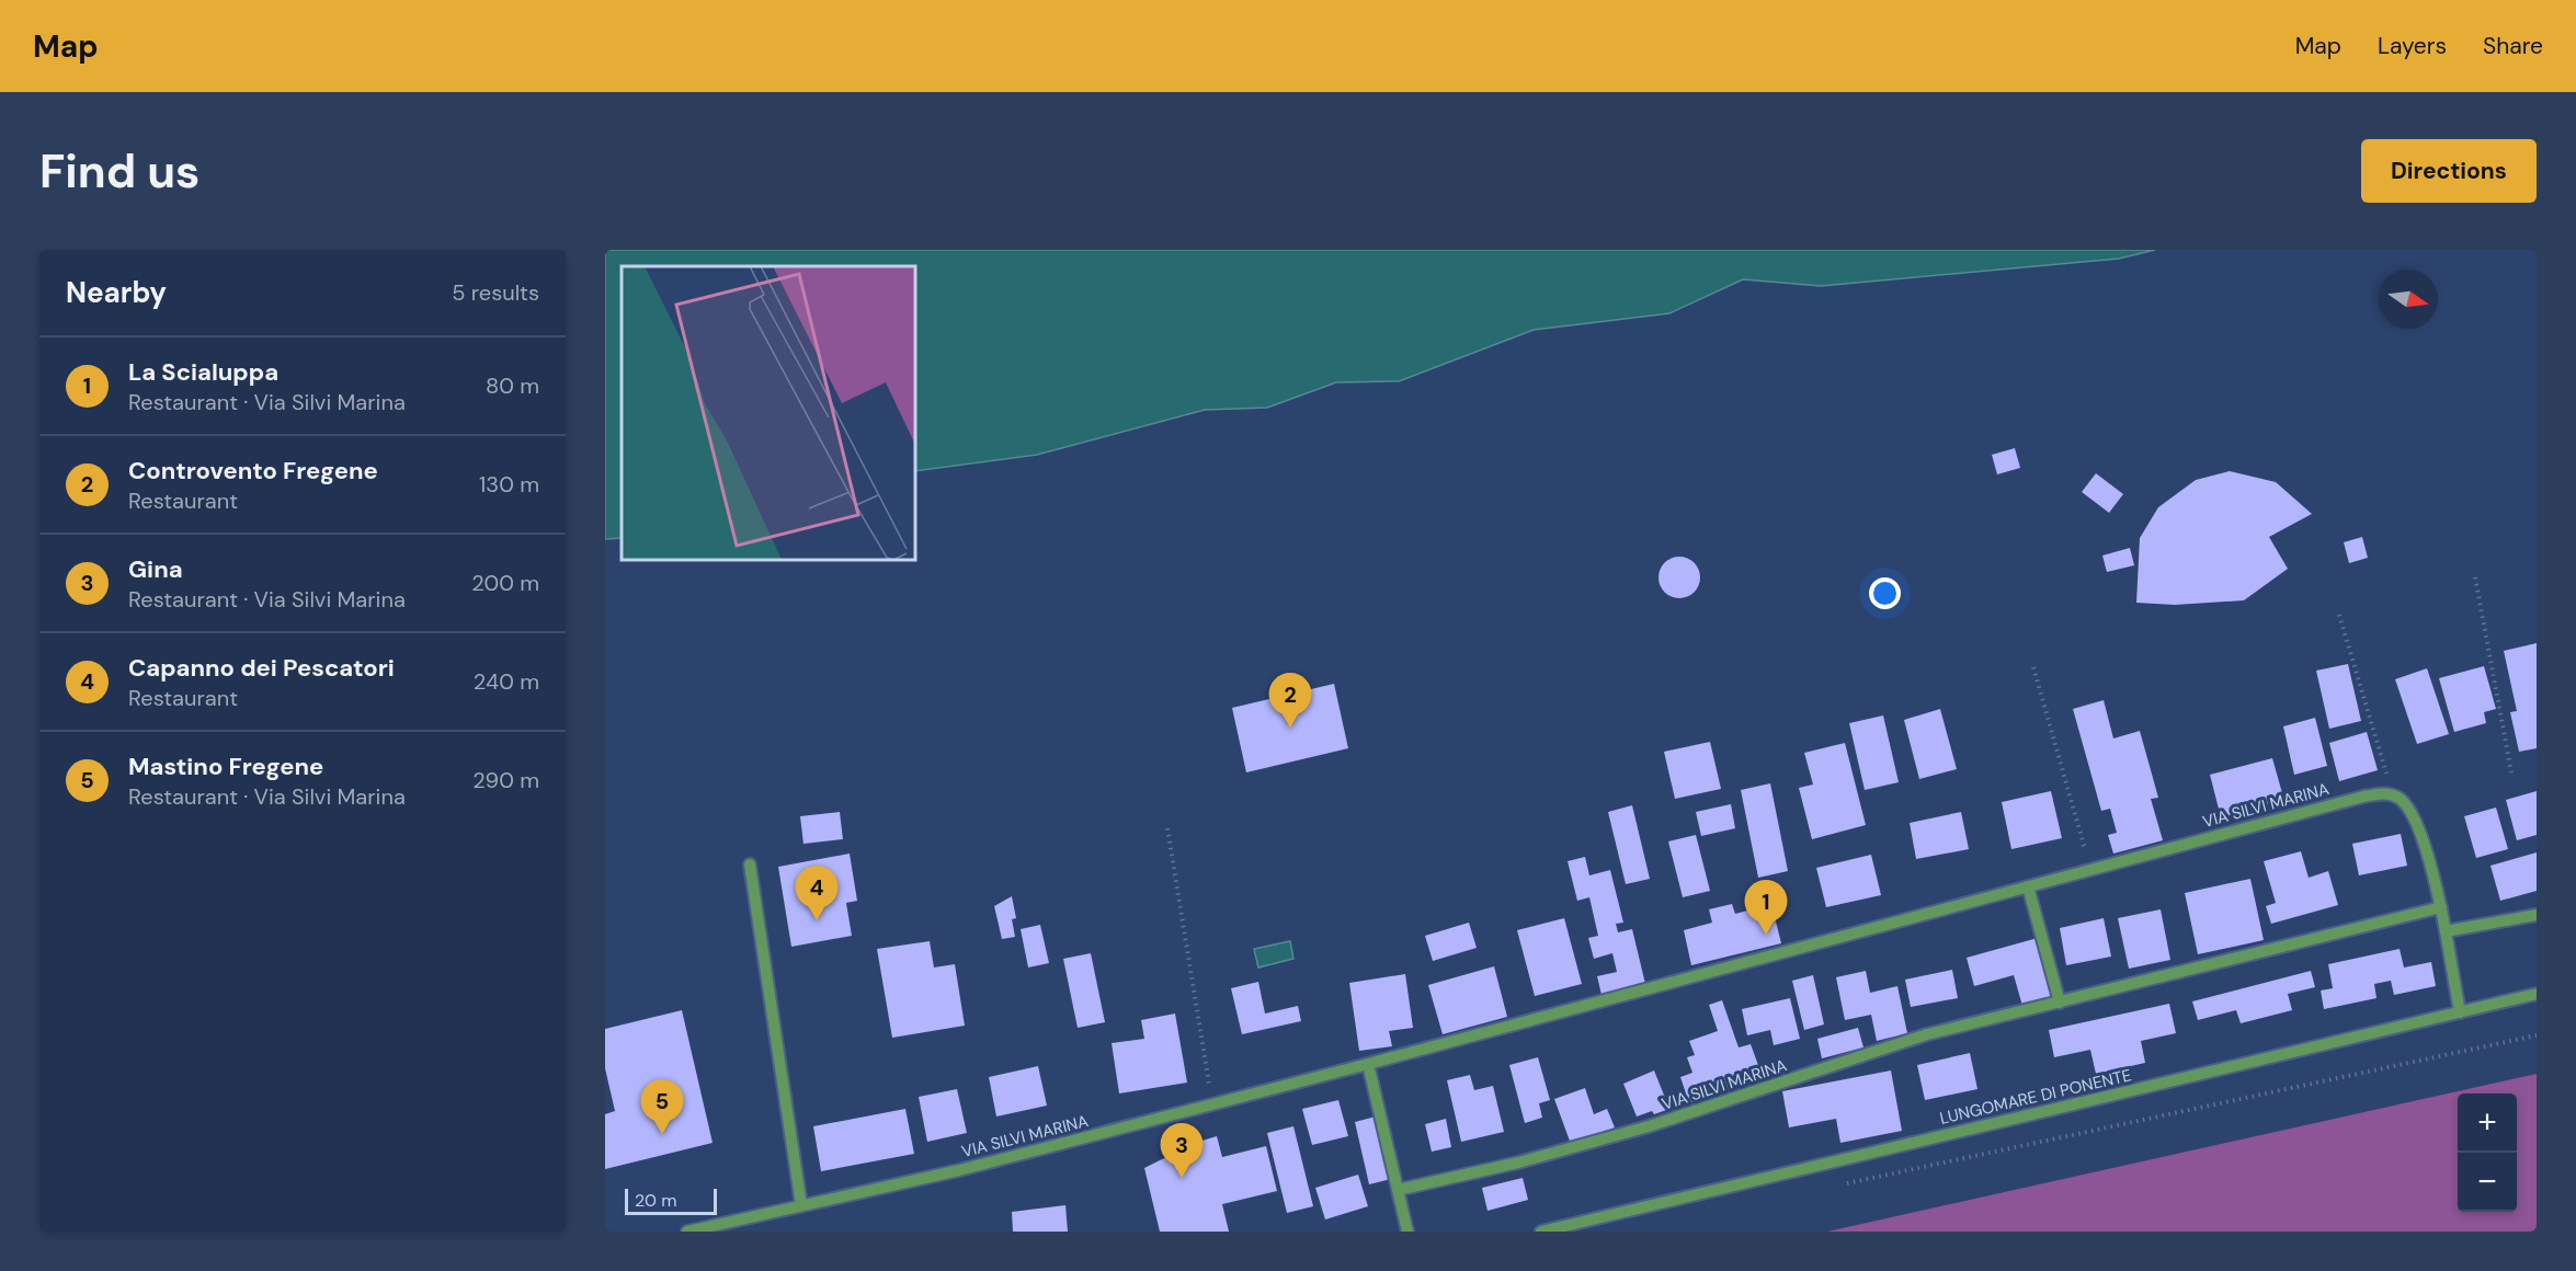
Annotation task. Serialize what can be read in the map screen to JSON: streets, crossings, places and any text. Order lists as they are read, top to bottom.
{
  "streets": {
    "street": ["VIA SILVI MARINA", "LUNGOMARE DI PONENTE"]
  },
  "scale_bar": "20 m",
  "north": "right",
  "page": {
    "header": "Map",
    "nav": ["Map", "Layers", "Share"],
    "buttons": "Directions",
    "title": "Find us",
    "heading": ["Nearby", "5 results"],
    "list": [
      {
        "mark": "1",
        "name": "La Scialuppa",
        "note": "Restaurant · Via Silvi Marina",
        "value": "80 m"
      },
      {
        "mark": "2",
        "name": "Controvento Fregene",
        "note": "Restaurant",
        "value": "130 m"
      },
      {
        "mark": "3",
        "name": "Gina",
        "note": "Restaurant · Via Silvi Marina",
        "value": "200 m"
      },
      {
        "mark": "4",
        "name": "Capanno dei Pescatori",
        "note": "Restaurant",
        "value": "240 m"
      },
      {
        "mark": "5",
        "name": "Mastino Fregene",
        "note": "Restaurant · Via Silvi Marina",
        "value": "290 m"
      }
    ],
    "pins": [
      "2",
      "4",
      "1",
      "5",
      "3"
    ],
    "map_buttons": ["+", "−"],
    "scale": "20 m"
  }
}
